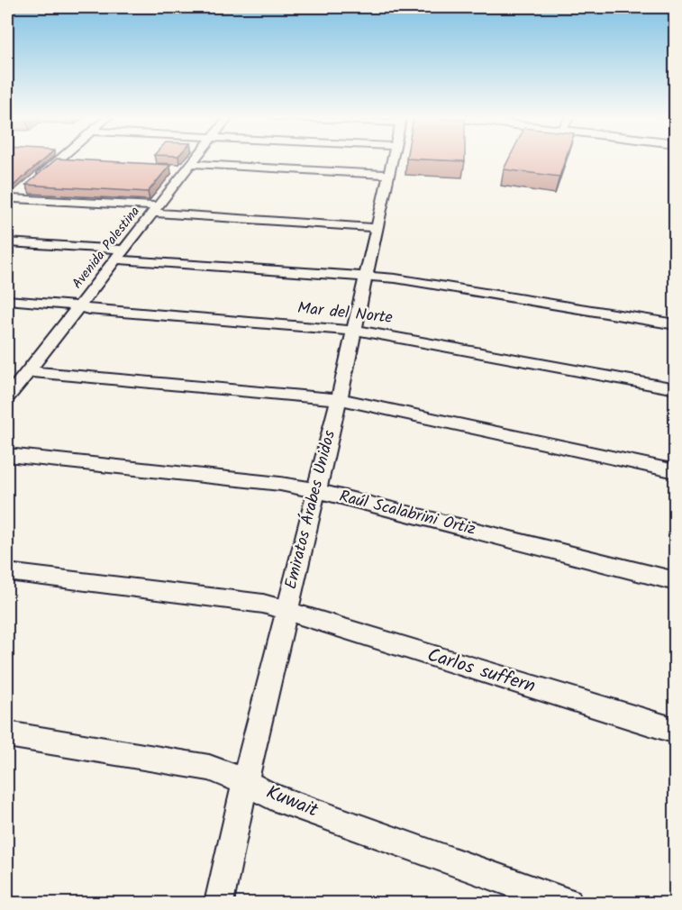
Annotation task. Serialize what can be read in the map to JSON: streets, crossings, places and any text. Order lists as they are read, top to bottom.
{
  "streets": {
    "street": [
      "Avenida Palestina",
      "Mar del Norte",
      "Emiratos Árabes Unidos",
      "Raúl Scalabrini Ortiz",
      "Carlos suffern",
      "Kuwait"
    ]
  },
  "crossings": [
    ["Avenida Palestina", "Mar del Norte"],
    ["Mar del Norte", "Emiratos Árabes Unidos"],
    ["Emiratos Árabes Unidos", "Raúl Scalabrini Ortiz"],
    ["Emiratos Árabes Unidos", "Carlos suffern"],
    ["Emiratos Árabes Unidos", "Kuwait"]
  ]
}
